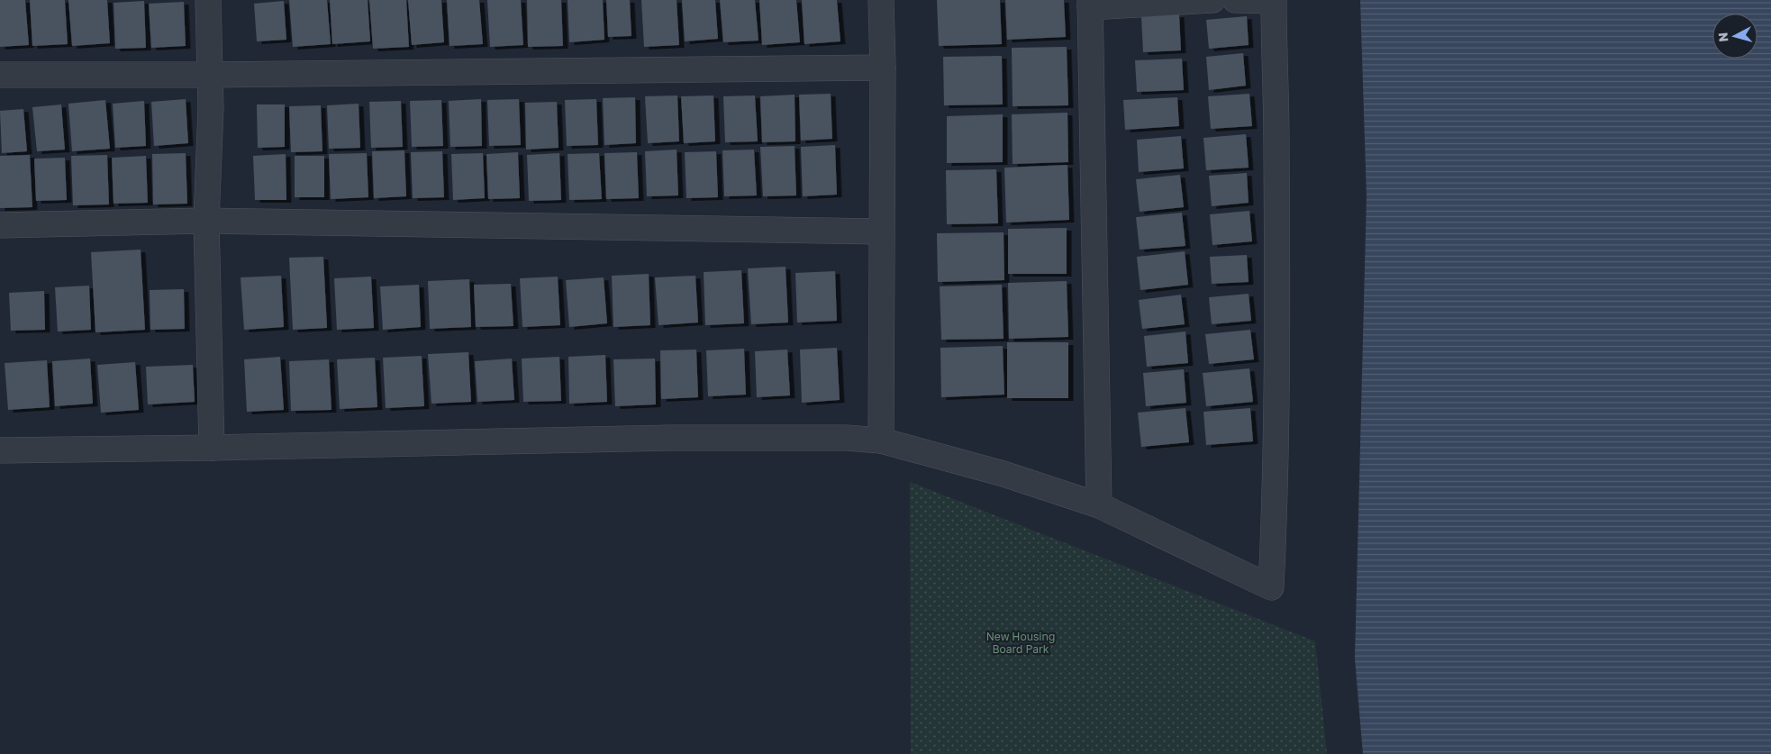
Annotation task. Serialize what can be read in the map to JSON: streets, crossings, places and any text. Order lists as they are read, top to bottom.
{
  "parks": ["New Housing Board Park"],
  "north": "left"
}
